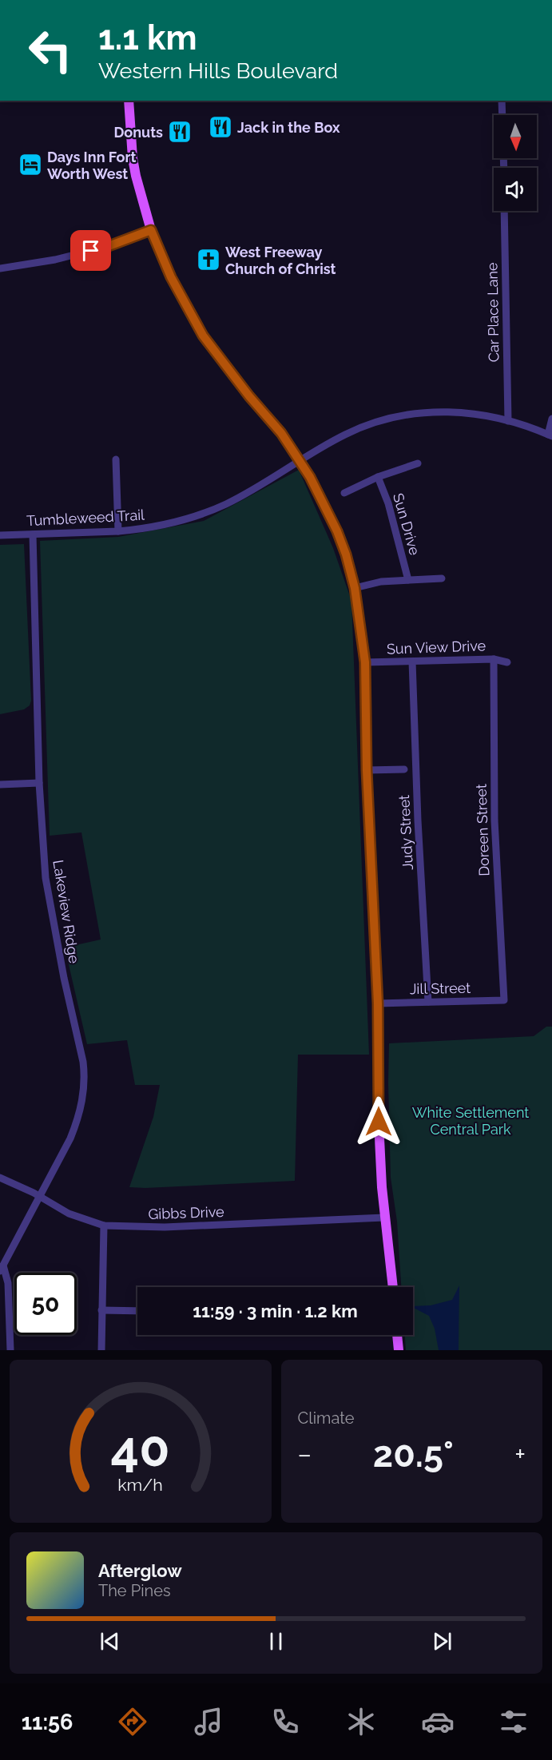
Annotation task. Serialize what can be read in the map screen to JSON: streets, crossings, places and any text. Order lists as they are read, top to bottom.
{
  "streets": {
    "street": [
      "Car Place Lane",
      "Tumbleweed Trail",
      "Sun Drive",
      "Sun View Drive",
      "Doreen Street",
      "Judy Street",
      "Lakeview Ridge",
      "Jill Street",
      "Gibbs Drive"
    ]
  },
  "crossings": [
    ["Car Place Lane", "Tumbleweed Trail"],
    ["Tumbleweed Trail", "Lakeview Ridge"],
    ["Sun View Drive", "Doreen Street"],
    ["Sun View Drive", "Judy Street"],
    ["Doreen Street", "Jill Street"],
    ["Judy Street", "Jill Street"],
    ["Lakeview Ridge", "Gibbs Drive"]
  ],
  "parks": ["White Settlement Central Park"],
  "places": {
    "restaurant": ["Jack in the Box", "Donuts"],
    "hotel": ["Days Inn Fort Worth West"],
    "church": ["West Freeway Church of Christ"]
  },
  "north": "bottom",
  "page": {
    "turn": ["1.1 km", "Western Hills Boulevard"],
    "limit": "50",
    "trip": "11:59 · 3 min · 1.2 km",
    "tile": "Climate",
    "heat": ["−", "20.5°", "+"],
    "song": ["Afterglow", "The Pines"],
    "tabs": "11:56",
    "gauge": ["40", "km/h"]
  }
}
